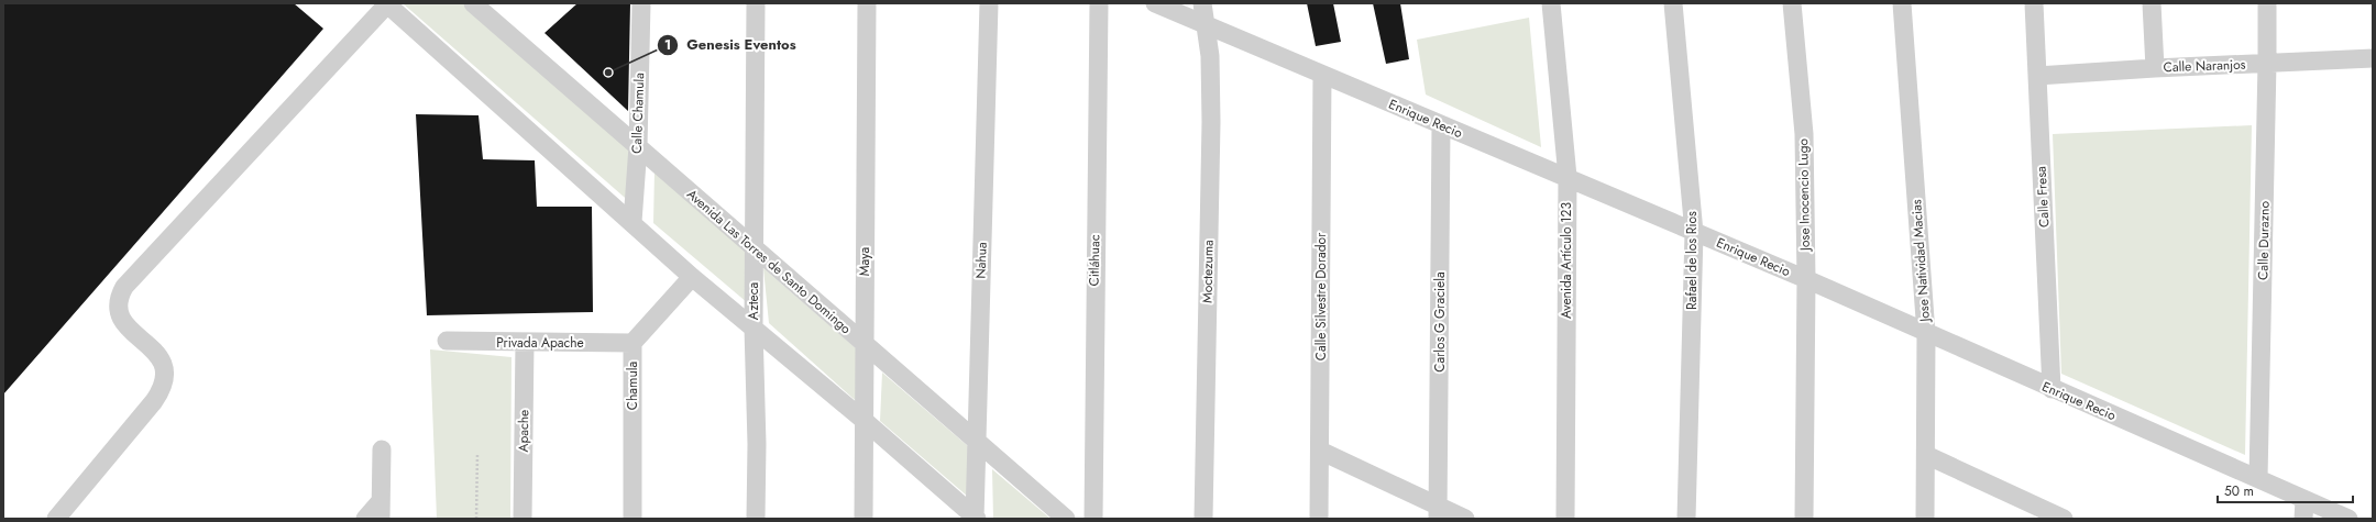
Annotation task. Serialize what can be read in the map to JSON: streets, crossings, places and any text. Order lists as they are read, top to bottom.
{
  "streets": {
    "street": [
      "Calle Naranjos",
      "Calle Chamula",
      "Enrique Recio",
      "Jose Inocencio Lugo",
      "Calle Fresa",
      "Calle Durazno",
      "Nahua",
      "Citláhuac",
      "Avenida Artículo 123",
      "Rafael de los Rios",
      "Jose Natividad Macias",
      "Avenida Las Torres de Santo Domingo",
      "Maya",
      "Moctezuma",
      "Calle Silvestre Dorador",
      "Azteca",
      "Carlos G Graciela",
      "Privada Apache",
      "Chamula",
      "Apache"
    ]
  },
  "crossings": [
    ["Calle Naranjos", "Calle Fresa"],
    ["Calle Naranjos", "Calle Durazno"],
    ["Calle Chamula", "Avenida Las Torres de Santo Domingo"],
    ["Enrique Recio", "Jose Inocencio Lugo"],
    ["Enrique Recio", "Calle Fresa"],
    ["Enrique Recio", "Calle Durazno"],
    ["Enrique Recio", "Avenida Artículo 123"],
    ["Enrique Recio", "Rafael de los Rios"],
    ["Enrique Recio", "Jose Natividad Macias"],
    ["Enrique Recio", "Moctezuma"],
    ["Enrique Recio", "Calle Silvestre Dorador"],
    ["Enrique Recio", "Carlos G Graciela"],
    ["Nahua", "Avenida Las Torres de Santo Domingo"],
    ["Avenida Las Torres de Santo Domingo", "Maya"],
    ["Avenida Las Torres de Santo Domingo", "Azteca"],
    ["Privada Apache", "Chamula"],
    ["Privada Apache", "Apache"]
  ],
  "places": ["Genesis Eventos"],
  "scale_bar": "50 m"
}
